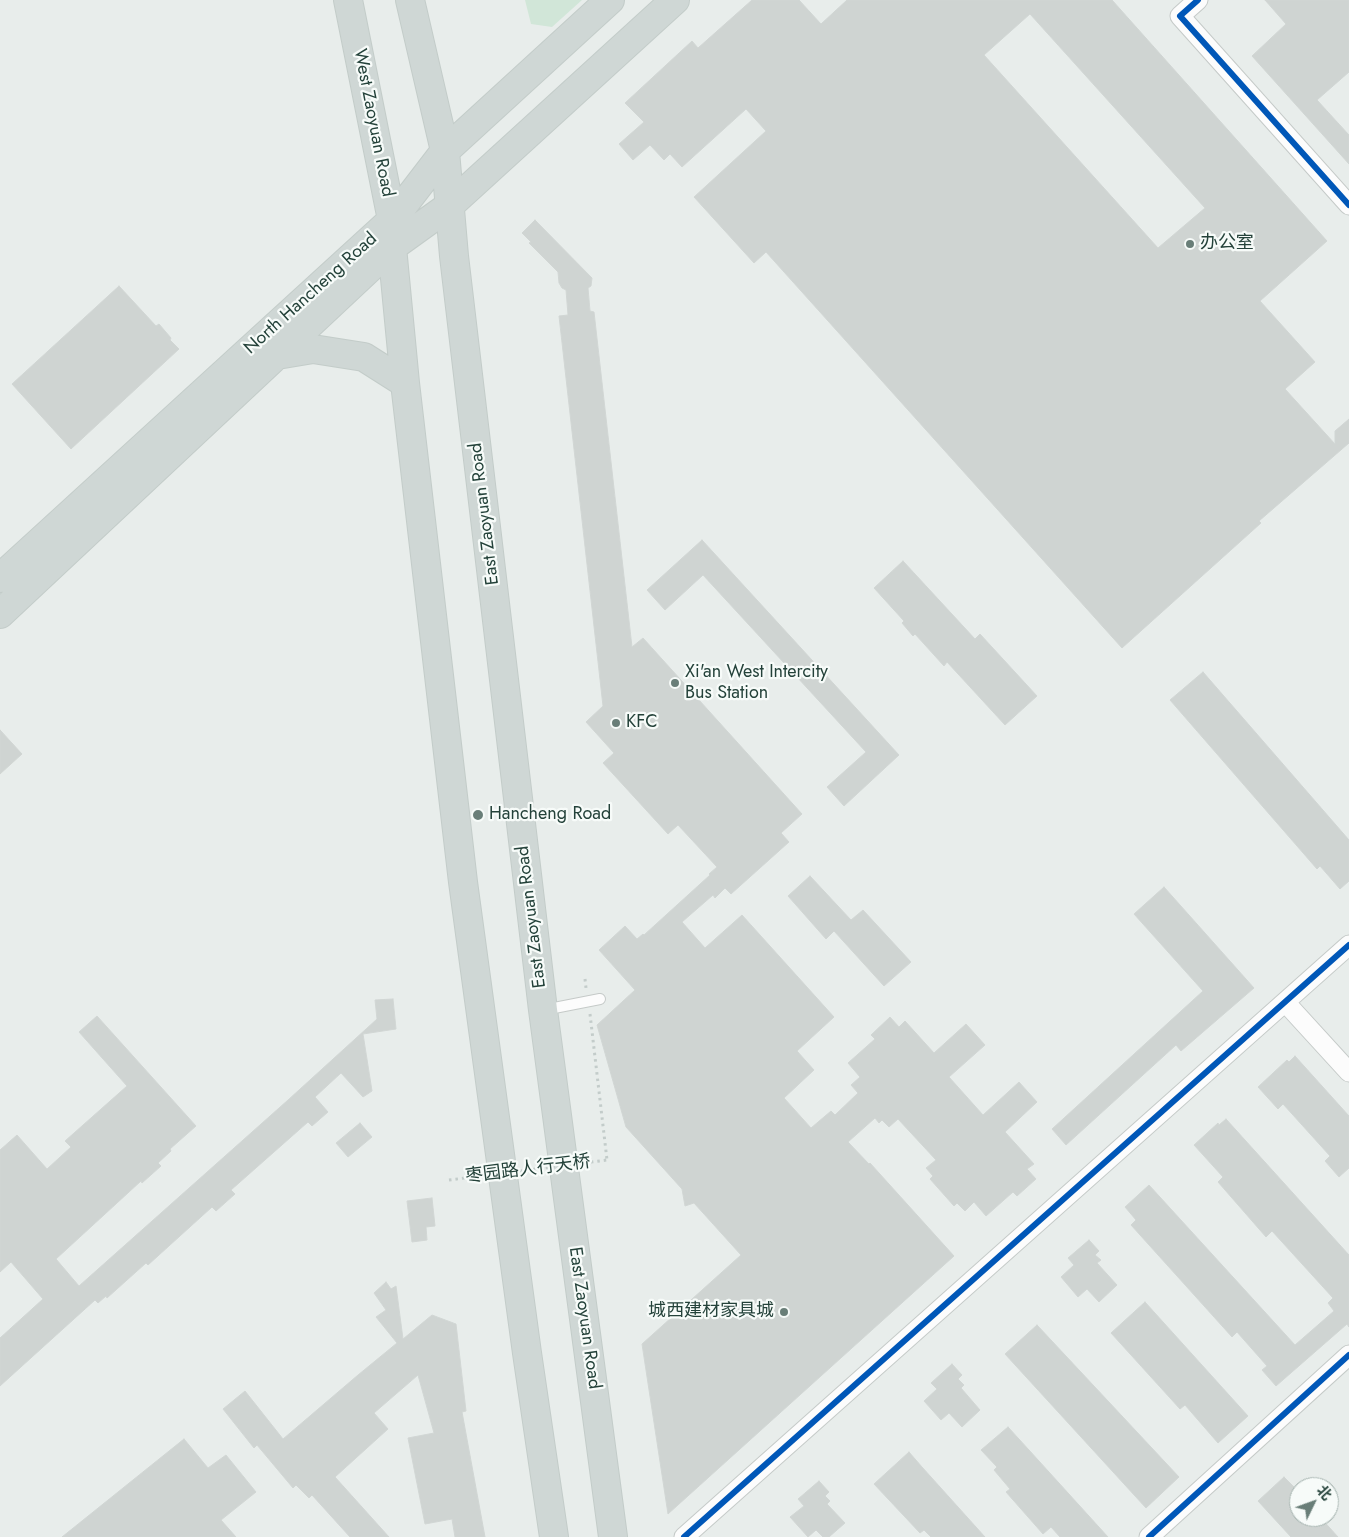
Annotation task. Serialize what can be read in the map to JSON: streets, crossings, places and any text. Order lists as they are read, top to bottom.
{
  "streets": {
    "main road": ["West Zaoyuan Road", "North Hancheng Road", "East Zaoyuan Road"],
    "path": ["枣园路人行天桥"]
  },
  "crossings": [
    ["West Zaoyuan Road", "North Hancheng Road"],
    ["North Hancheng Road", "East Zaoyuan Road"]
  ],
  "places": [
    "办公室",
    "Xi'an West Intercity Bus Station",
    "KFC",
    "Hancheng Road",
    "城西建材家具城"
  ],
  "north": "top right"
}
